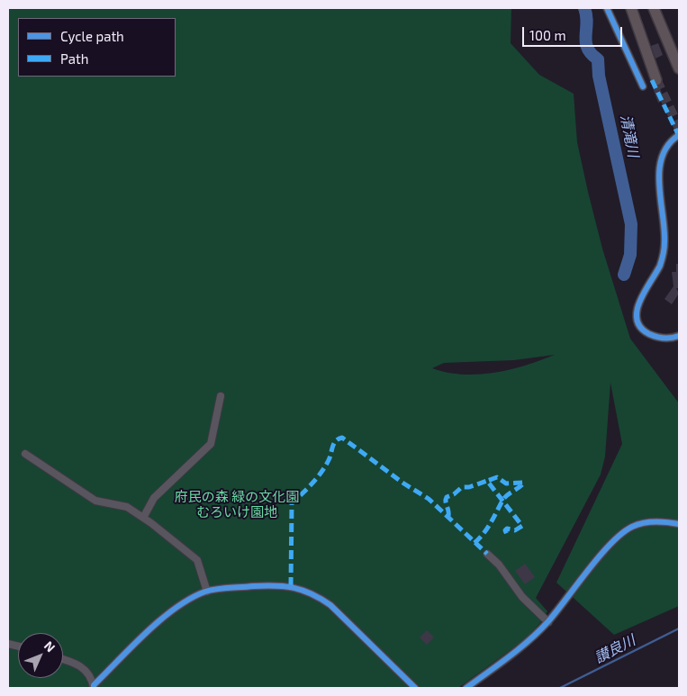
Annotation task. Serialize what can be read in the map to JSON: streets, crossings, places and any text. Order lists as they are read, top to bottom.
{
  "water": ["清滝川", "讃良川"],
  "parks": ["府民の森 緑の文化園 むろいけ園地"],
  "legend": ["Cycle path", "Path"],
  "scale_bar": "100 m",
  "north": "top right"
}
